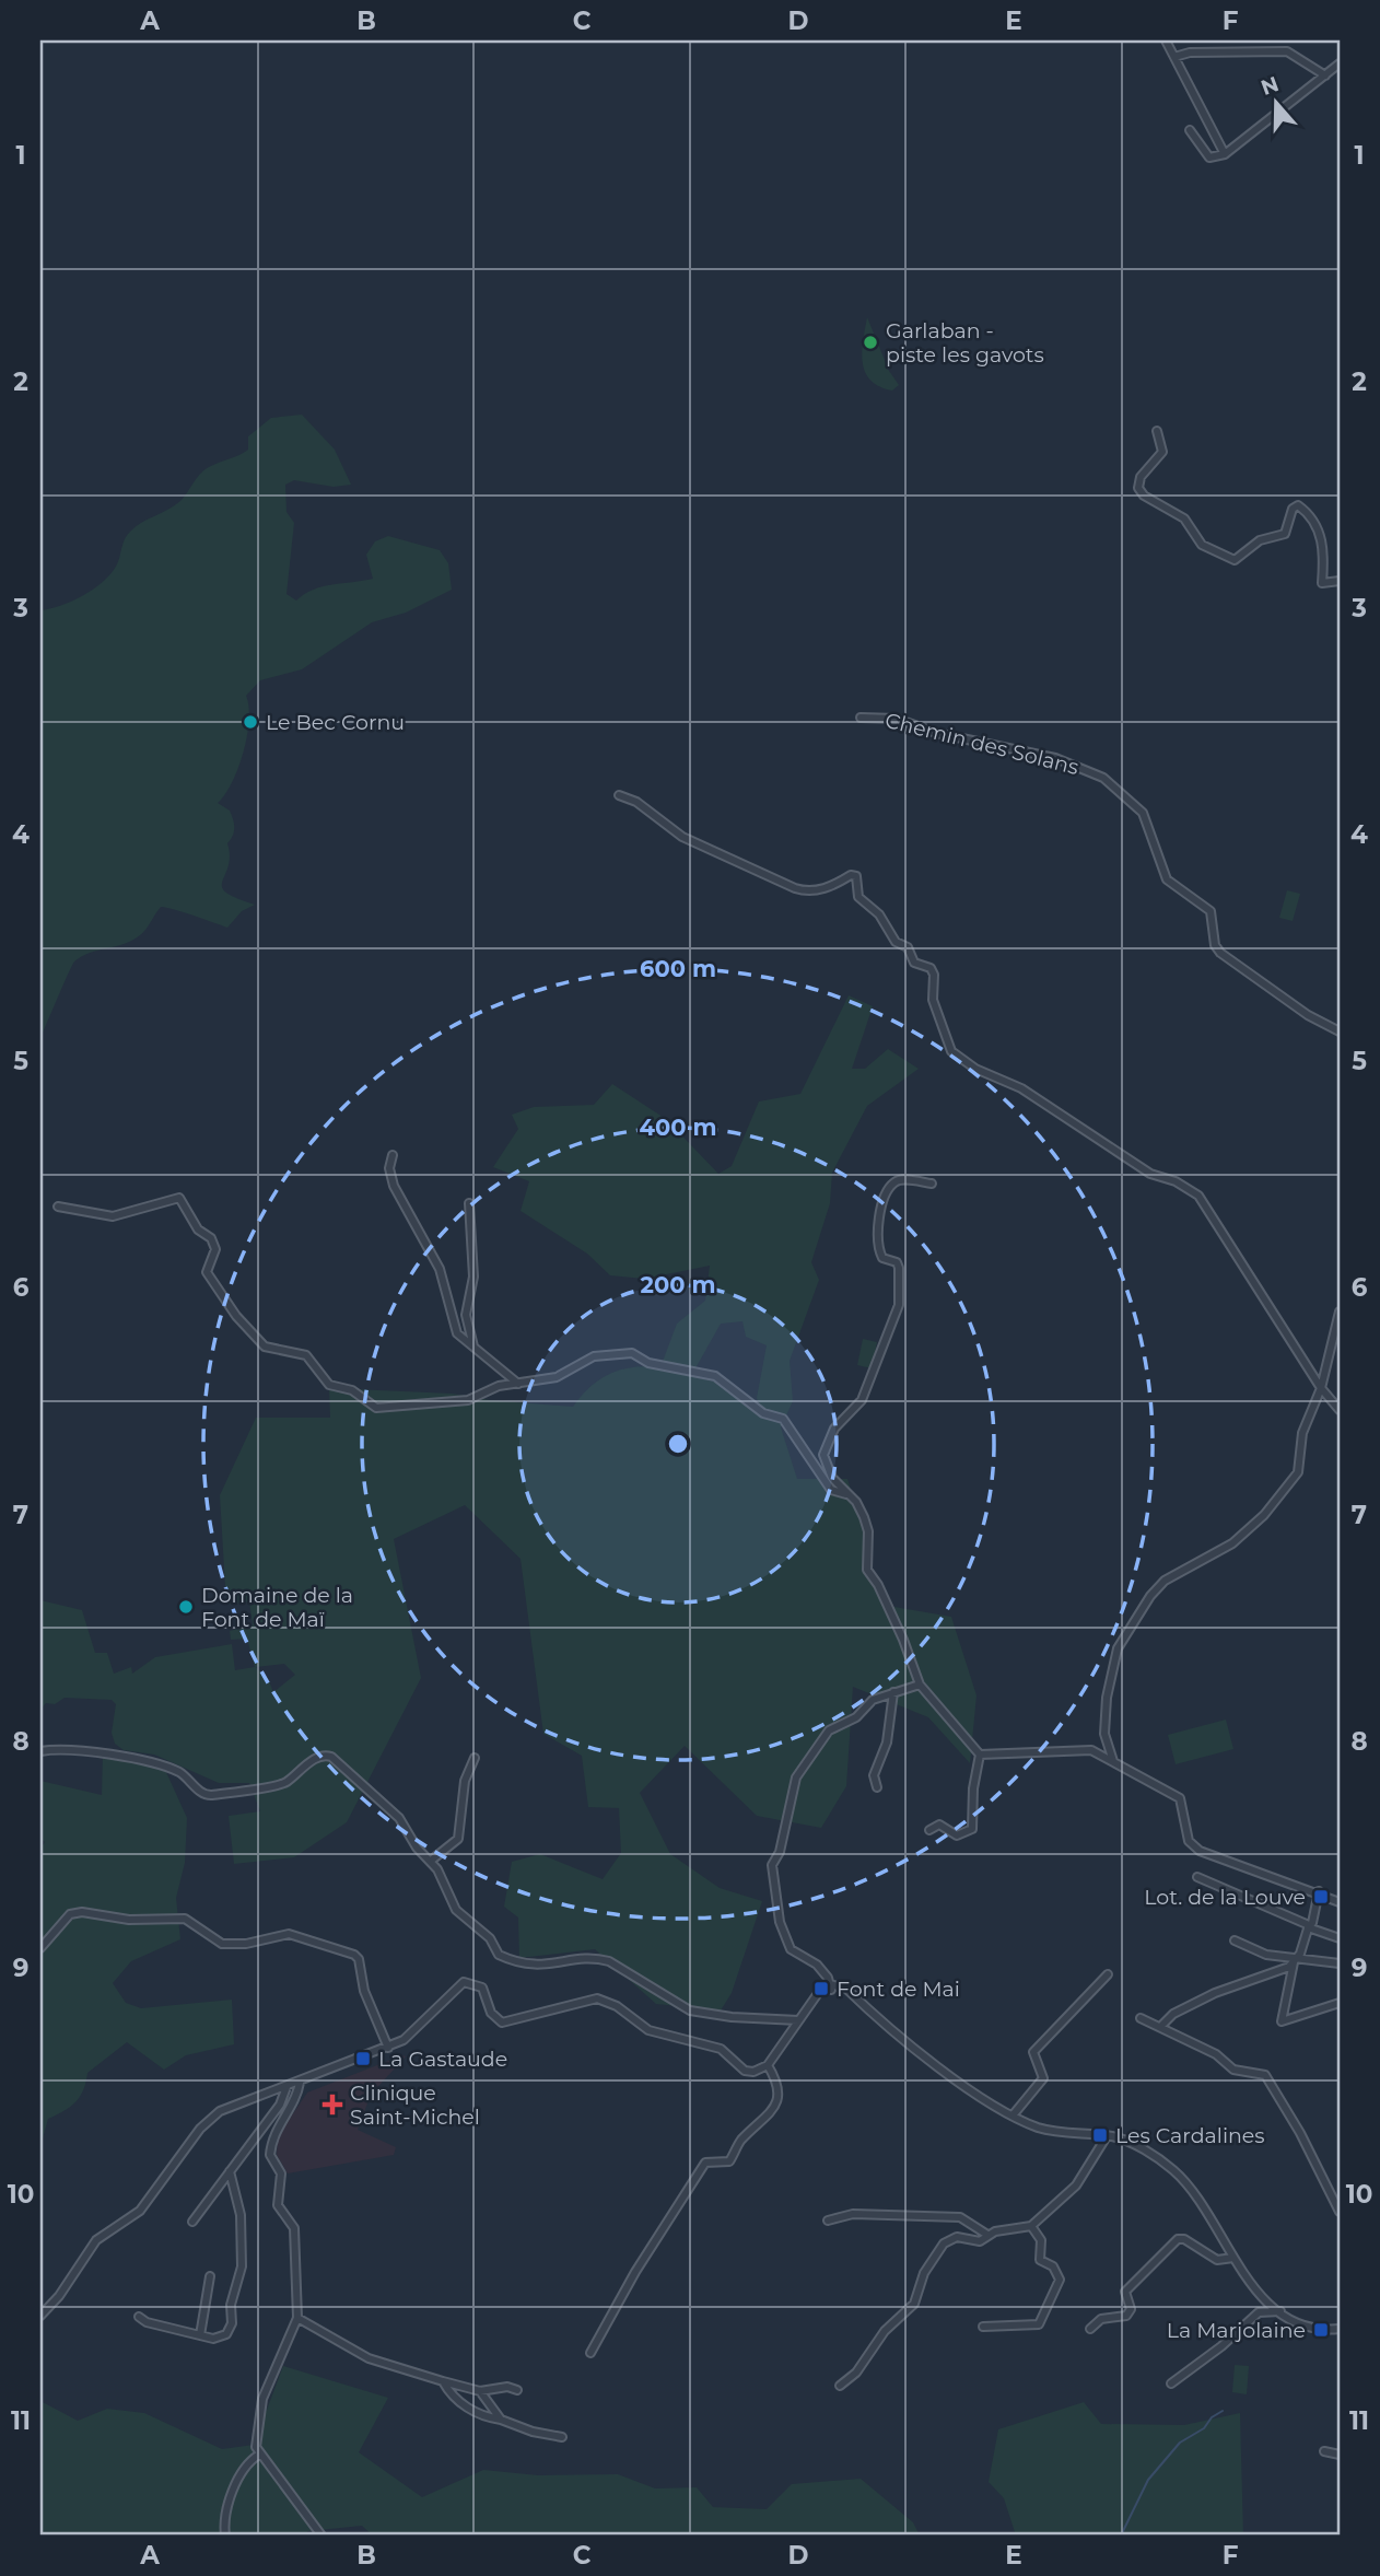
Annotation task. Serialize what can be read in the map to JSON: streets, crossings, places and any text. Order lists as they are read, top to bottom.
{
  "streets": {
    "street": ["Chemin des Solans"]
  },
  "places": {
    "other": ["Garlaban - piste les gavots", "Le Bec Cornu", "Domaine de la Font de Maï"],
    "transit": [
      "Lot. de la Louve",
      "Font de Mai",
      "La Gastaude",
      "Les Cardalines",
      "La Marjolaine"
    ],
    "health": ["Clinique Saint-Michel"]
  },
  "north": "top",
  "grid": {
    "columns": [
      "A",
      "B",
      "C",
      "D",
      "E",
      "F"
    ],
    "rows": [
      "1",
      "2",
      "3",
      "4",
      "5",
      "6",
      "7",
      "8",
      "9",
      "10",
      "11"
    ]
  },
  "rings": ["600 m", "400 m", "200 m"]
}
